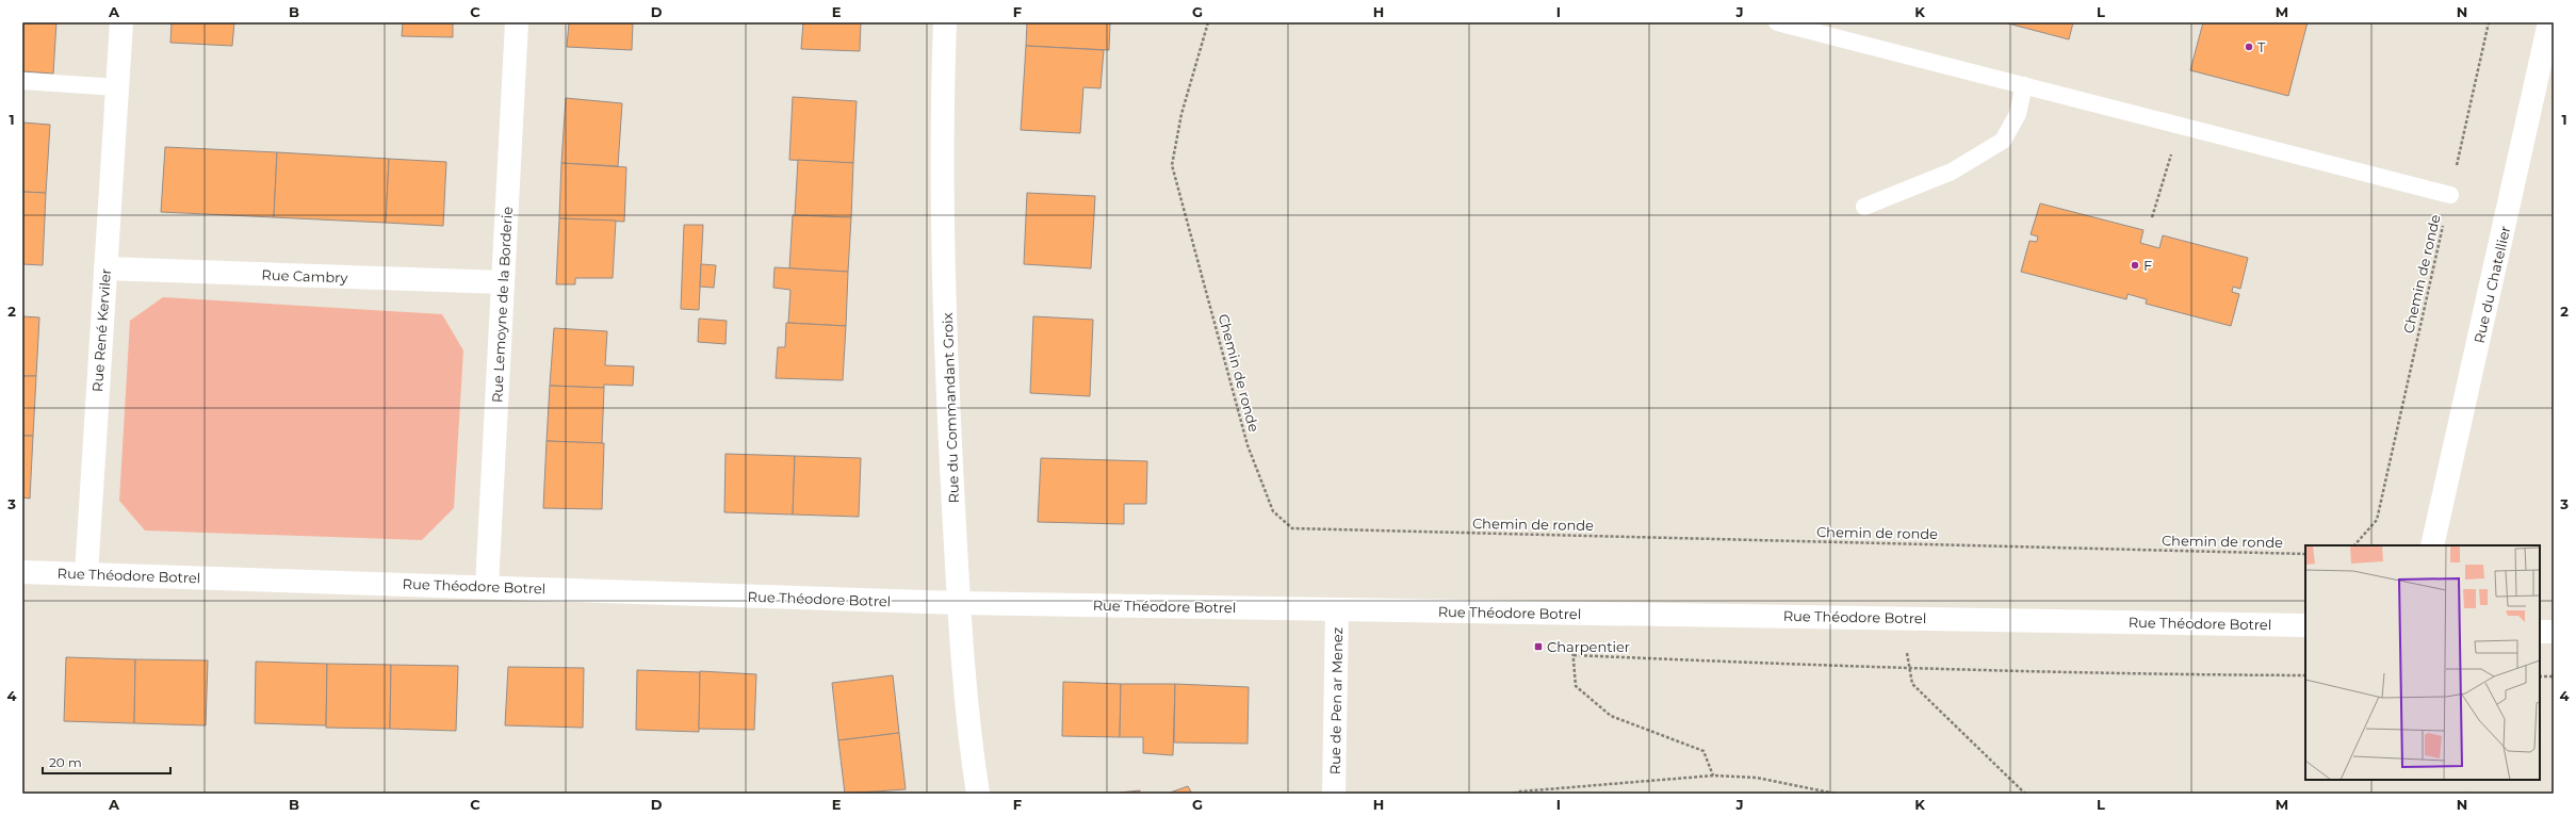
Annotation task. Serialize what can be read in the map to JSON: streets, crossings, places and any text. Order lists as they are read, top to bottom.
{
  "streets": {
    "street": [
      "Rue Cambry",
      "Rue du Chatellier",
      "Rue Lemoyne de la Borderie",
      "Rue René Kerviler",
      "Rue du Commandant Groix",
      "Rue Théodore Botrel",
      "Rue de Pen ar Menez"
    ],
    "path": ["Chemin de ronde"]
  },
  "crossings": [
    ["Rue Cambry", "Rue Lemoyne de la Borderie"],
    ["Rue Cambry", "Rue René Kerviler"],
    ["Rue Lemoyne de la Borderie", "Rue Théodore Botrel"],
    ["Rue René Kerviler", "Rue Théodore Botrel"],
    ["Rue du Commandant Groix", "Rue Théodore Botrel"],
    ["Rue Théodore Botrel", "Rue de Pen ar Menez"]
  ],
  "places": {
    "other": ["T", "F"],
    "transit": ["Charpentier"]
  },
  "scale_bar": "20 m",
  "grid": {
    "columns": [
      "A",
      "B",
      "C",
      "D",
      "E",
      "F",
      "G",
      "H",
      "I",
      "J",
      "K",
      "L",
      "M",
      "N"
    ],
    "rows": [
      "1",
      "2",
      "3",
      "4"
    ]
  }
}
